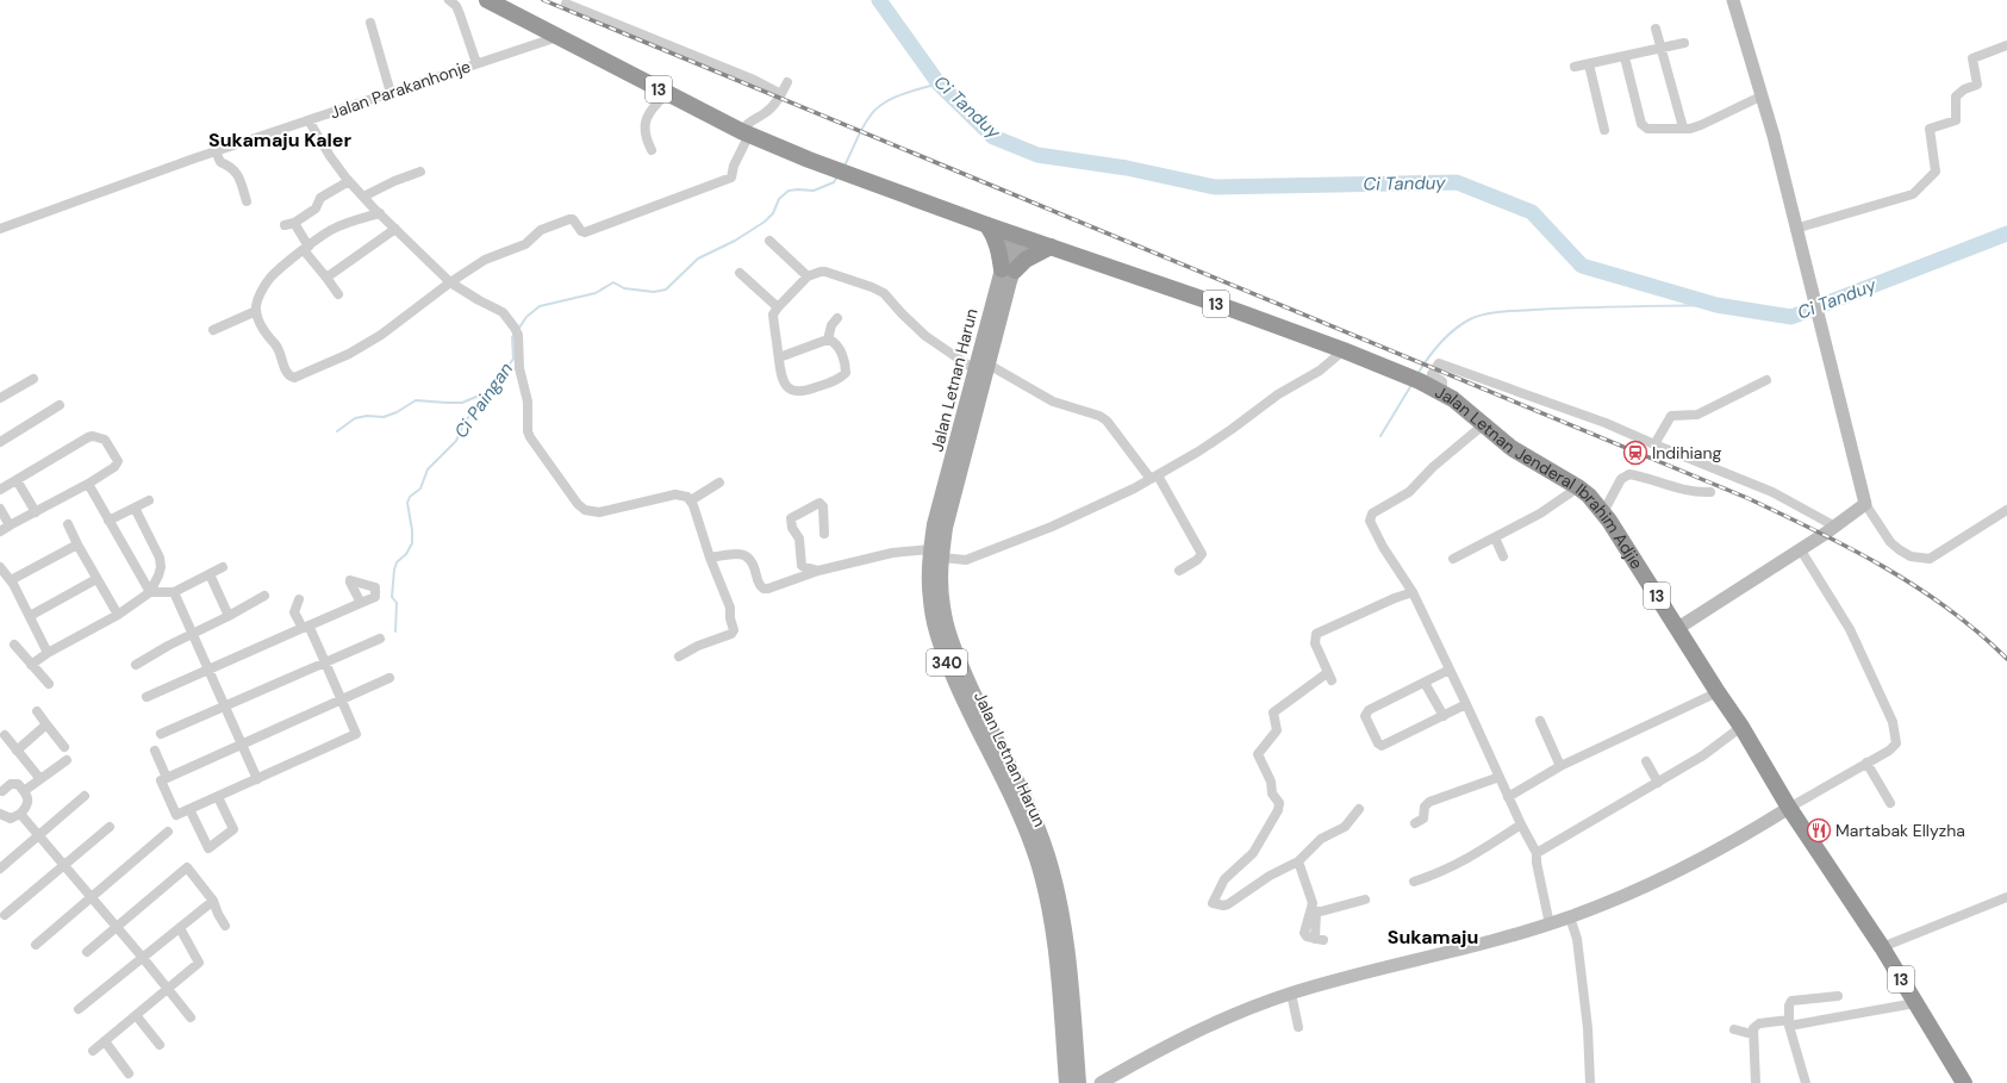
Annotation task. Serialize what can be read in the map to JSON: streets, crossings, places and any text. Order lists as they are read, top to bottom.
{
  "streets": {
    "highway": ["13", "Jalan Letnan Jenderal Ibrahim Adjie"],
    "main road": ["Jalan Letnan Harun", "340"],
    "street": ["Jalan Parakanhonje"]
  },
  "crossings": [
    ["Jalan Parakanhonje", "13"],
    ["13", "Jalan Letnan Harun"],
    ["13", "Jalan Letnan Jenderal Ibrahim Adjie"],
    ["Jalan Letnan Harun", "Jalan Letnan Jenderal Ibrahim Adjie"]
  ],
  "districts": ["Sukamaju Kaler", "Sukamaju"],
  "water": ["Ci Tanduy", "Ci Paingan"],
  "places": {
    "station": ["Indihiang"],
    "restaurant": ["Martabak Ellyzha"]
  }
}
